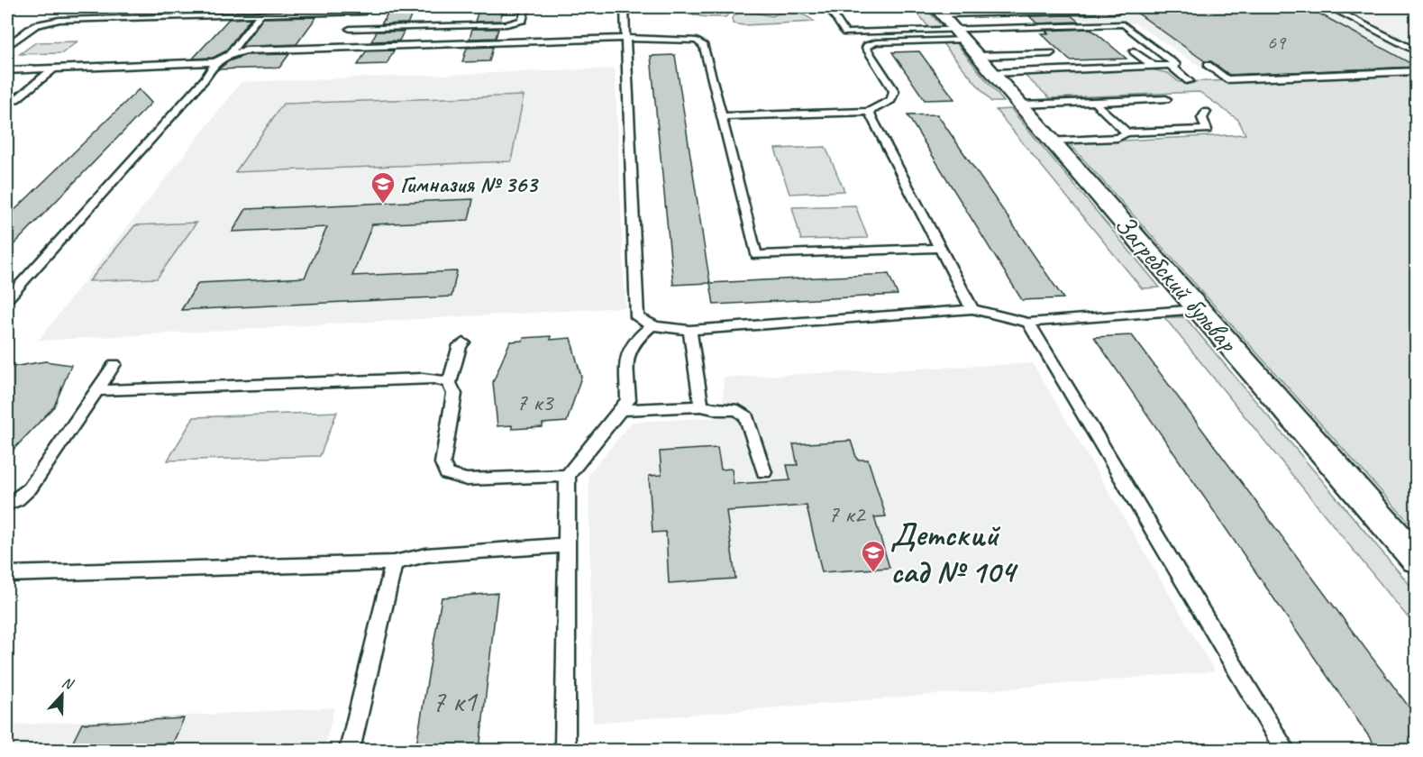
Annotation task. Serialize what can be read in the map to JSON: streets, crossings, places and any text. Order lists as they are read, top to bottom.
{
  "streets": {
    "street": ["Загребский бульвар"]
  },
  "places": {
    "school or university": ["Гимназия № 363", "Детский сад № 104"]
  },
  "house_numbers": [
    "69",
    "7 к3",
    "7 к2",
    "7 к1"
  ],
  "north": "top"
}
